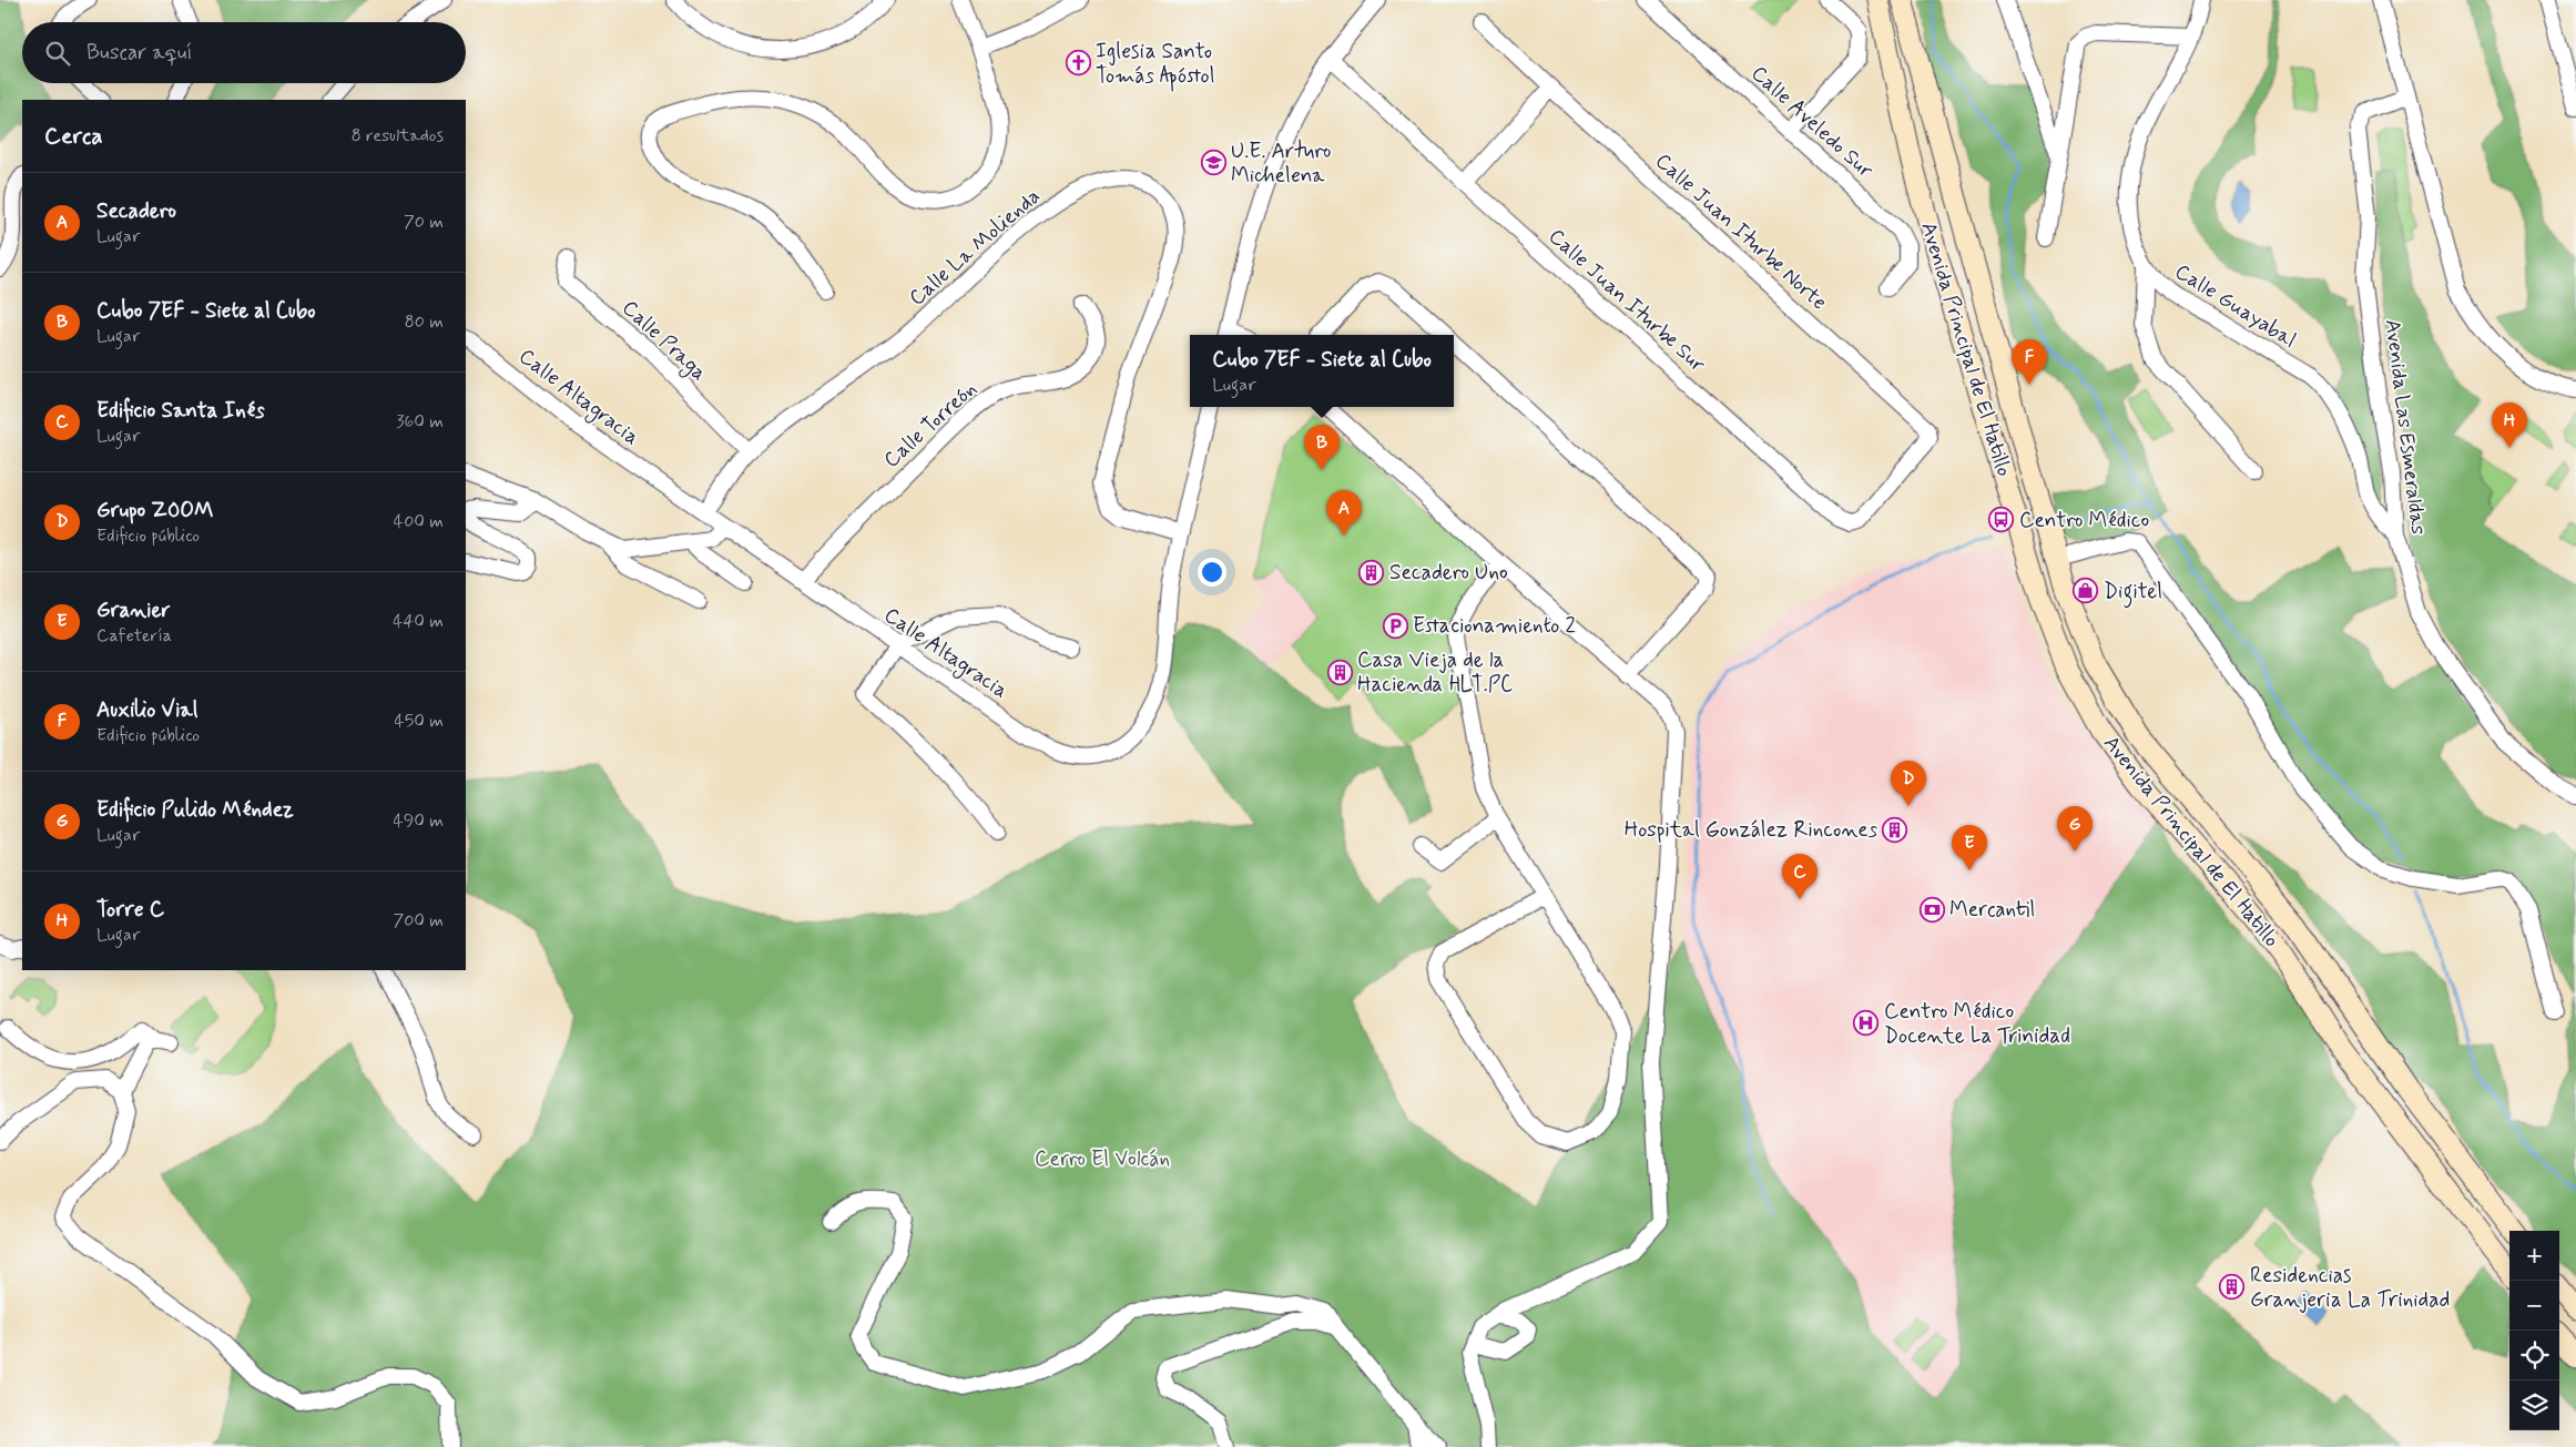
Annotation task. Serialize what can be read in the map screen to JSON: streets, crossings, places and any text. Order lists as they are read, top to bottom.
{
  "streets": {
    "main road": ["Avenida Principal de El Hatillo"],
    "street": [
      "Calle Aveledo Sur",
      "Calle Juan Iturbe Norte",
      "Calle La Molienda",
      "Calle Juan Iturbe Sur",
      "Calle Guayabal",
      "Calle Praga",
      "Calle Altagracia",
      "Calle Torreón",
      "Avenida Las Esmeraldas"
    ]
  },
  "crossings": [
    ["Calle Juan Iturbe Norte", "Calle Juan Iturbe Sur"],
    ["Calle La Molienda", "Calle Praga"],
    ["Calle La Molienda", "Calle Altagracia"],
    ["Calle Guayabal", "Avenida Las Esmeraldas"],
    ["Calle Altagracia", "Calle Torreón"]
  ],
  "parks": ["Cerro El Volcán"],
  "places": {
    "church": ["Iglesia Santo Tomás Apóstol"],
    "school or university": ["U.E. Arturo Michelena"],
    "bus stop": ["Centro Médico"],
    "building": [
      "Secadero Uno",
      "Casa Vieja de la Hacienda HLT.PC",
      "Hospital González Rincones",
      "Residencias Granjeria La Trinidad"
    ],
    "shop": ["Digitel"],
    "parking": ["Estacionamiento 2"],
    "bank": ["Mercantil"],
    "hospital": ["Centro Médico Docente La Trinidad"]
  },
  "page": {
    "search": "Buscar aquí",
    "heading": ["Cerca", "8 resultados"],
    "list": [
      {
        "mark": "A",
        "name": "Secadero",
        "note": "Lugar",
        "value": "70 m"
      },
      {
        "mark": "B",
        "name": "Cubo 7EF - Siete al Cubo",
        "note": "Lugar",
        "value": "80 m"
      },
      {
        "mark": "C",
        "name": "Edificio Santa Inés",
        "note": "Lugar",
        "value": "360 m"
      },
      {
        "mark": "D",
        "name": "Grupo ZOOM",
        "note": "Edificio público",
        "value": "400 m"
      },
      {
        "mark": "E",
        "name": "Granier",
        "note": "Cafetería",
        "value": "440 m"
      },
      {
        "mark": "F",
        "name": "Auxilio Vial",
        "note": "Edificio público",
        "value": "450 m"
      },
      {
        "mark": "G",
        "name": "Edificio Pulido Méndez",
        "note": "Lugar",
        "value": "490 m"
      },
      {
        "mark": "H",
        "name": "Torre C",
        "note": "Lugar",
        "value": "700 m"
      }
    ],
    "popup": ["Cubo 7EF - Siete al Cubo", "Lugar"],
    "pins": [
      "F",
      "H",
      "B",
      "A",
      "D",
      "G",
      "E",
      "C"
    ],
    "map_buttons": ["+", "−"]
  }
}
